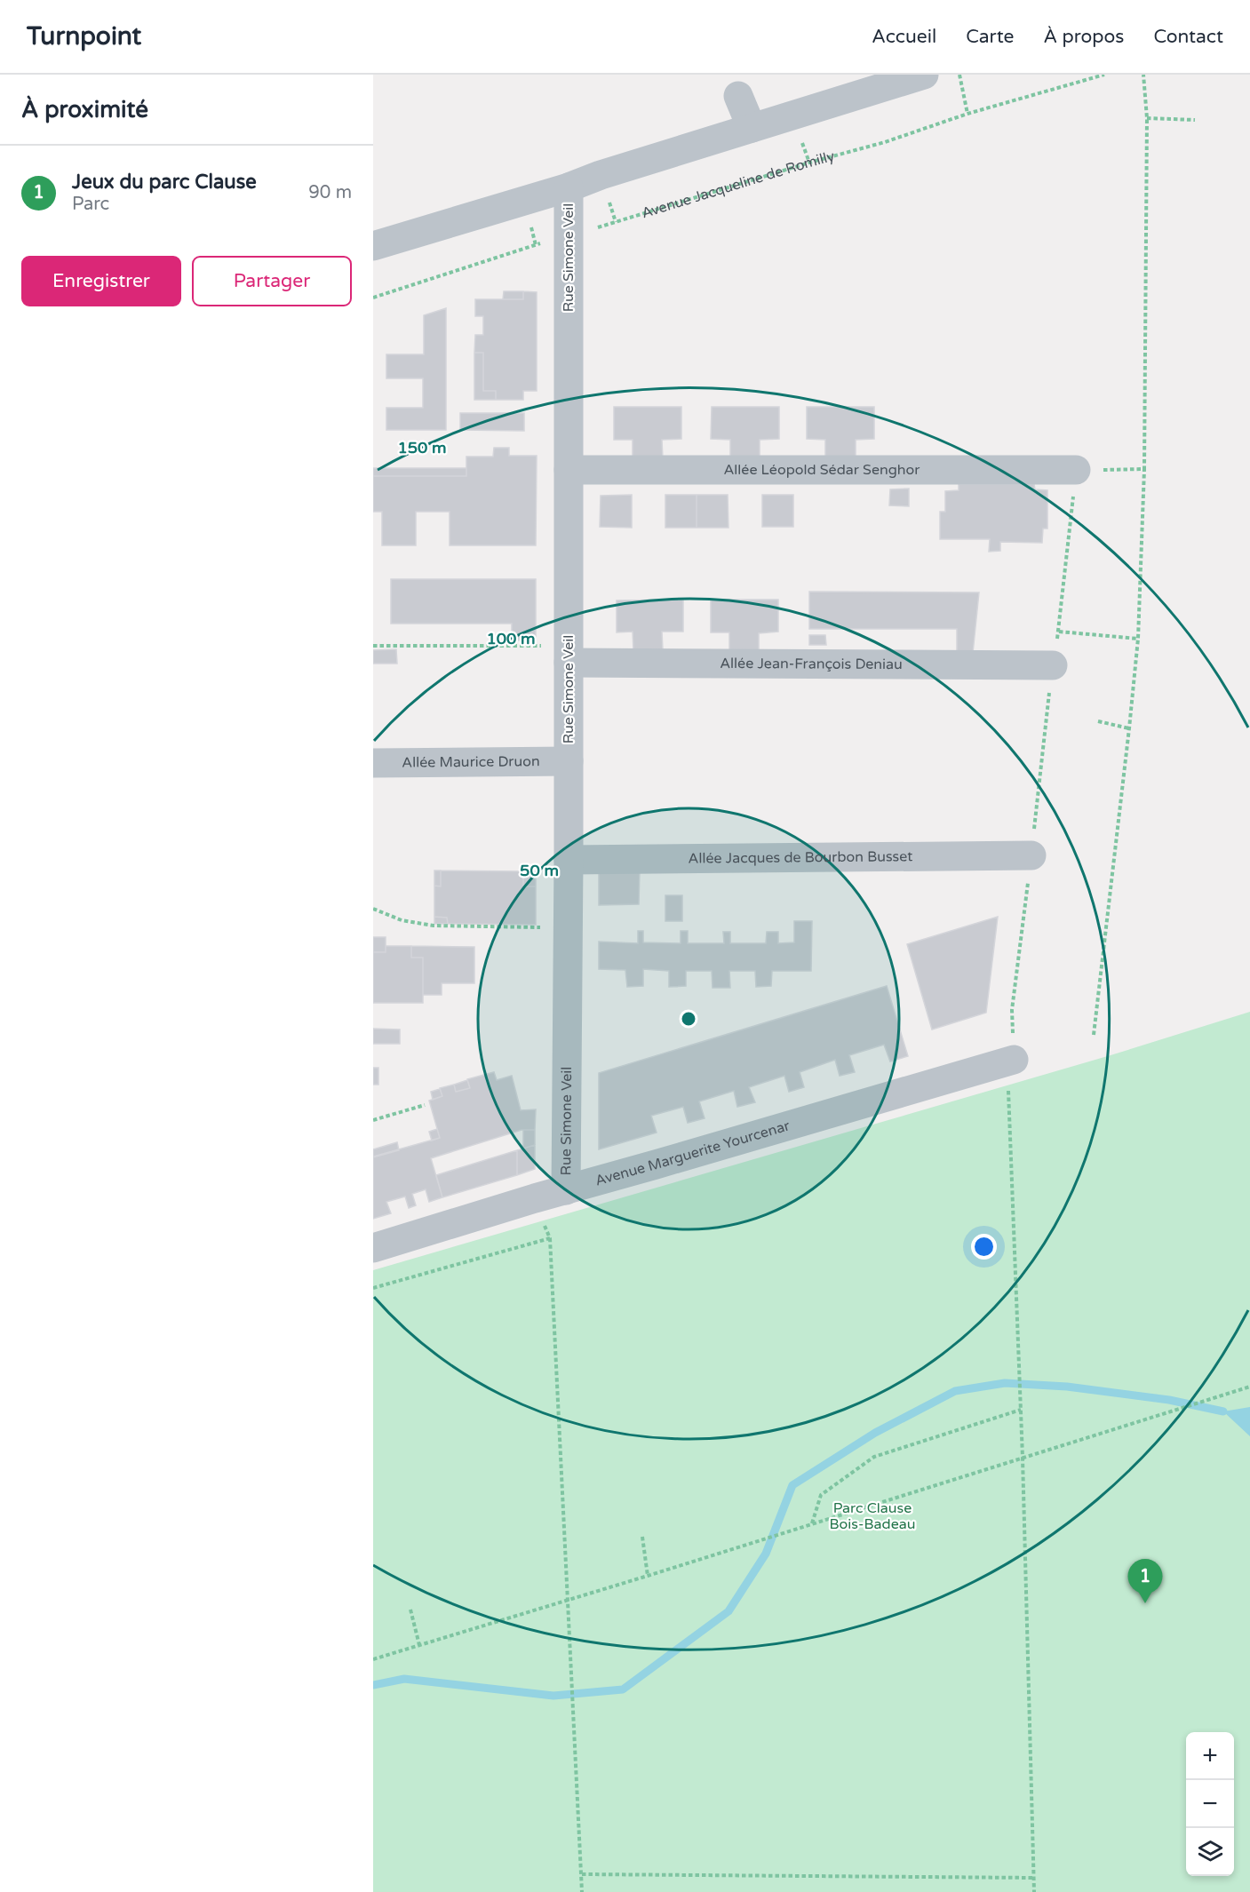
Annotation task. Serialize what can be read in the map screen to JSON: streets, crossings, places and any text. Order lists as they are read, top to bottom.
{
  "streets": {
    "street": [
      "Rue Simone Veil",
      "Allée Léopold Sédar Senghor",
      "Allée Jean-François Deniau",
      "Allée Maurice Druon",
      "Allée Jacques de Bourbon Busset",
      "Avenue Marguerite Yourcenar"
    ],
    "path": ["Avenue Jacqueline de Romilly"]
  },
  "crossings": [
    ["Avenue Jacqueline de Romilly", "Rue Simone Veil"],
    ["Rue Simone Veil", "Allée Léopold Sédar Senghor"],
    ["Rue Simone Veil", "Allée Jean-François Deniau"],
    ["Rue Simone Veil", "Allée Maurice Druon"],
    ["Rue Simone Veil", "Allée Jacques de Bourbon Busset"],
    ["Rue Simone Veil", "Avenue Marguerite Yourcenar"]
  ],
  "parks": ["Parc Clause Bois-Badeau"],
  "page": {
    "header": "Turnpoint",
    "nav": [
      "Accueil",
      "Carte",
      "À propos",
      "Contact"
    ],
    "heading": "À proximité",
    "list": [
      {
        "mark": "1",
        "name": "Jeux du parc Clause",
        "note": "Parc",
        "value": "90 m"
      }
    ],
    "buttons": ["Enregistrer", "Partager"],
    "pins": "1",
    "map_buttons": ["+", "−"]
  },
  "rings": ["150 m", "100 m", "50 m"]
}
